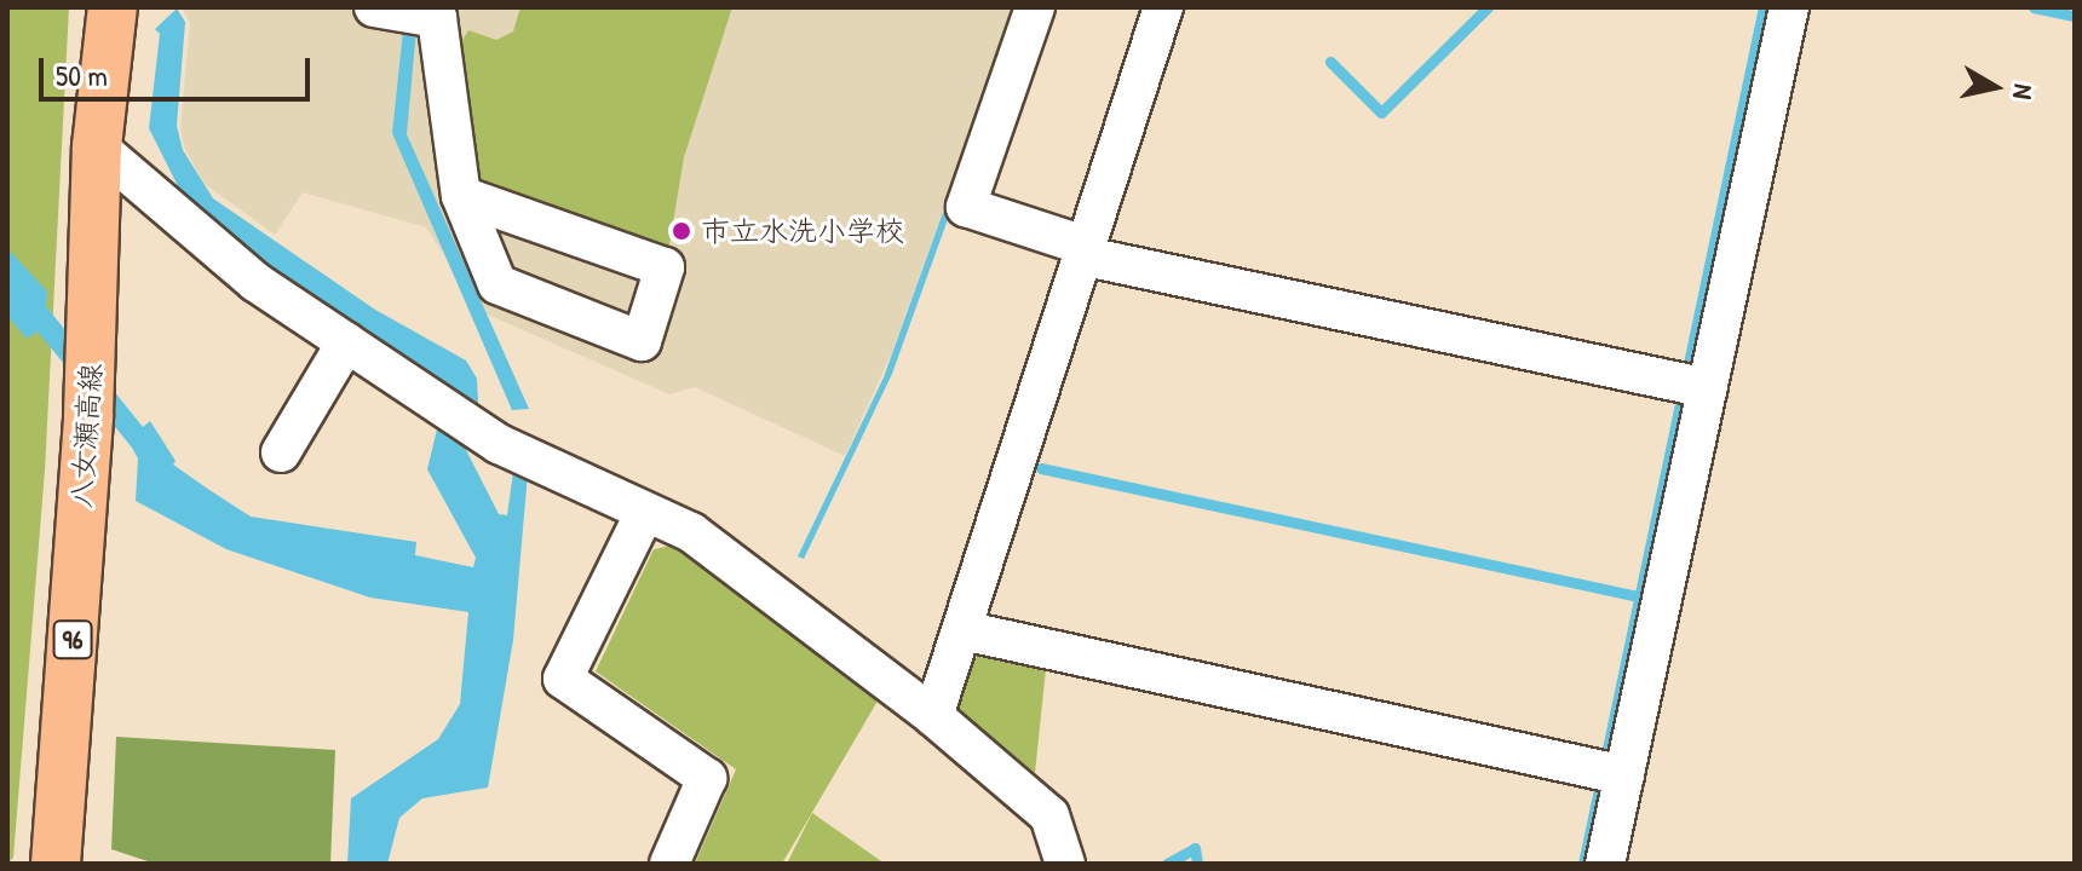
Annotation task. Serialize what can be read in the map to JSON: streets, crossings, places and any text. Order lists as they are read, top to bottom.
{
  "streets": {
    "main road": ["八女瀬高線", "96"]
  },
  "places": ["市立水洗小学校"],
  "scale_bar": "50 m",
  "north": "right"
}
